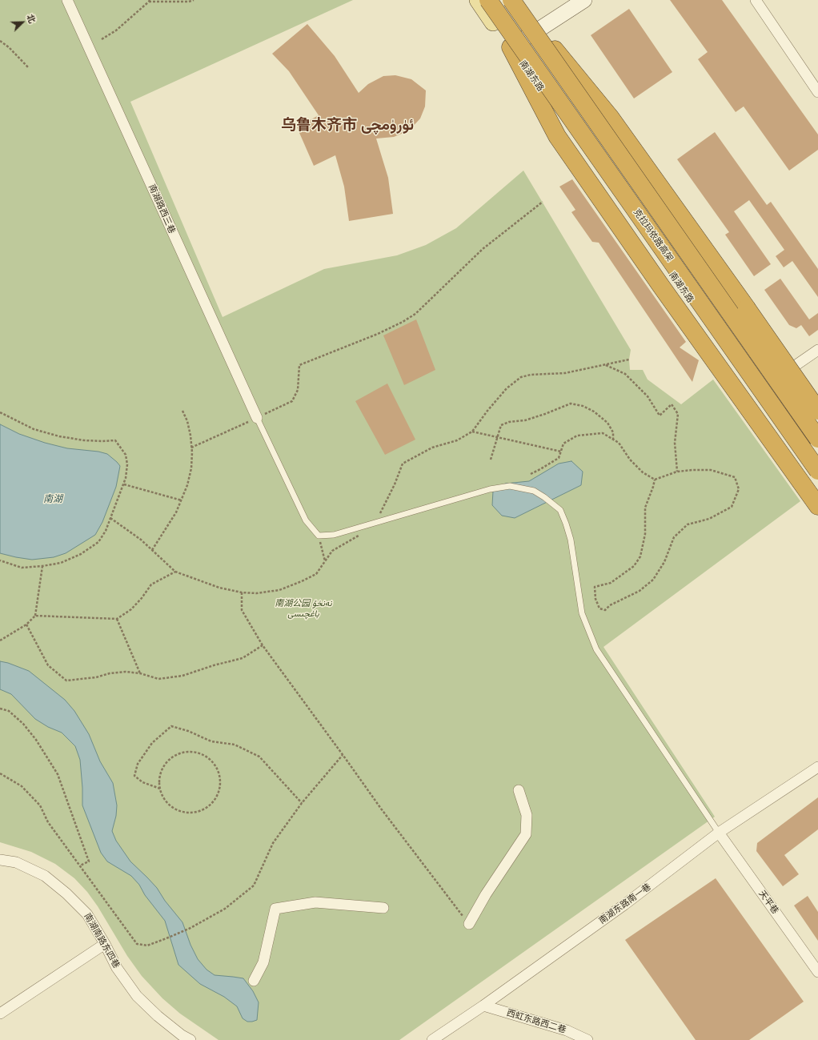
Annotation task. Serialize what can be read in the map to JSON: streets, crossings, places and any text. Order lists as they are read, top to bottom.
{
  "streets": {
    "highway": ["克拉玛依路高架"],
    "main road": ["南湖东路"],
    "street": [
      "南湖路西三巷",
      "天平巷",
      "南湖东路南一巷",
      "南湖南路东四巷",
      "西虹东路西二巷"
    ]
  },
  "crossings": [
    ["天平巷", "南湖东路南一巷"],
    ["南湖东路南一巷", "西虹东路西二巷"]
  ],
  "districts": ["乌鲁木齐市 ئۈرۈمچى"],
  "water": ["南湖"],
  "parks": ["南湖公园 نەنخۇ باغچىسى"],
  "north": "top right"
}
